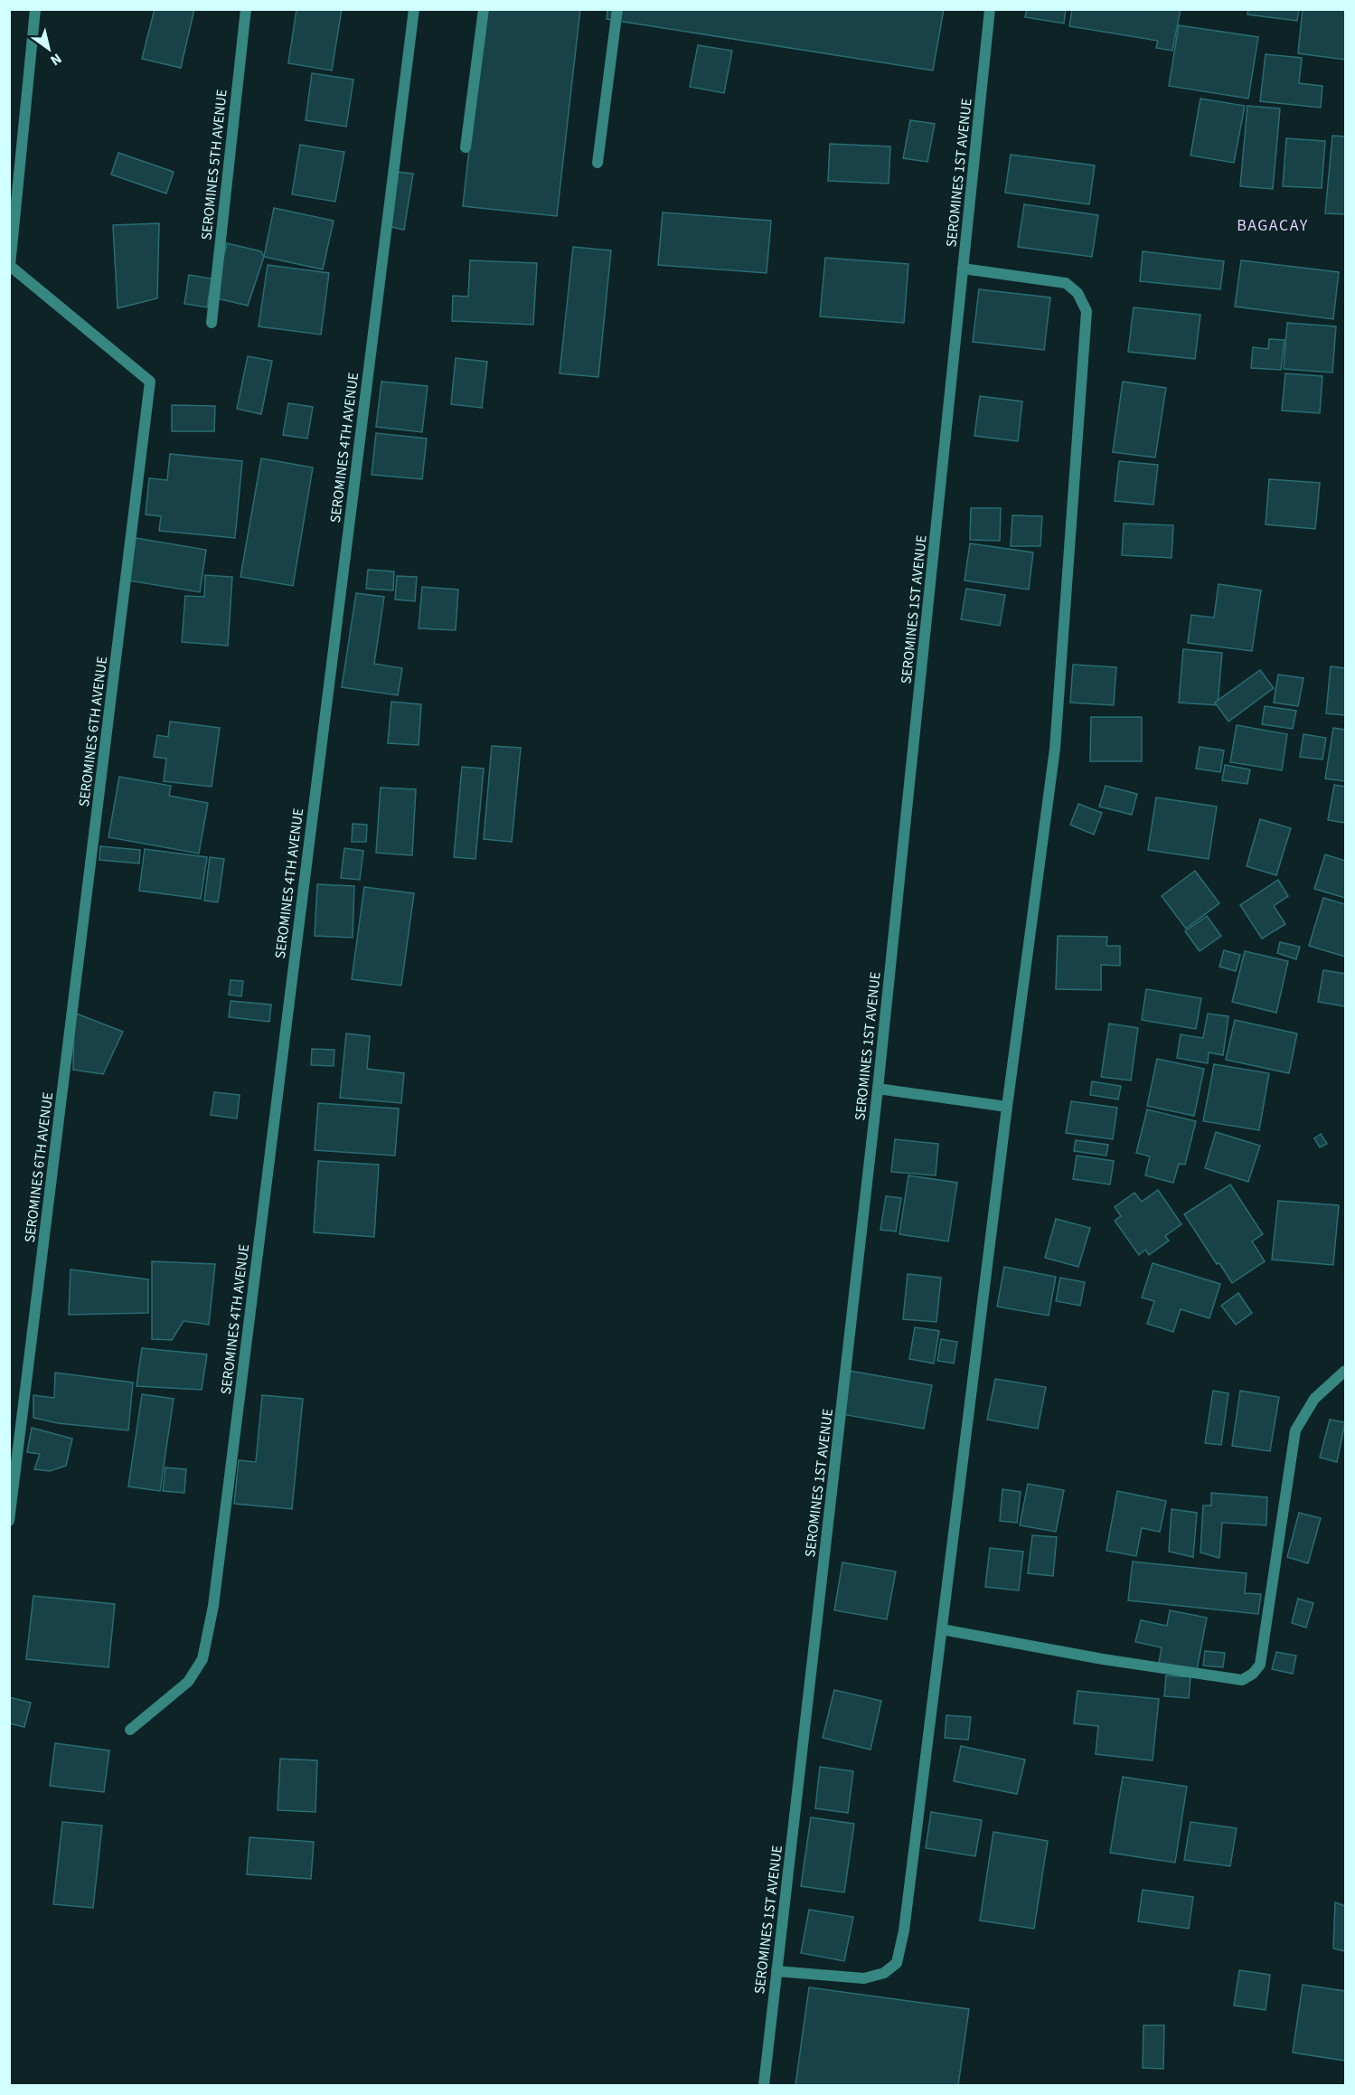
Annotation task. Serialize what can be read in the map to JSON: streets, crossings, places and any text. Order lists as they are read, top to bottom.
{
  "streets": {
    "street": [
      "SEROMINES 5TH AVENUE",
      "SEROMINES 1ST AVENUE",
      "SEROMINES 4TH AVENUE",
      "SEROMINES 6TH AVENUE"
    ]
  },
  "districts": ["BAGACAY"],
  "north": "bottom right"
}
